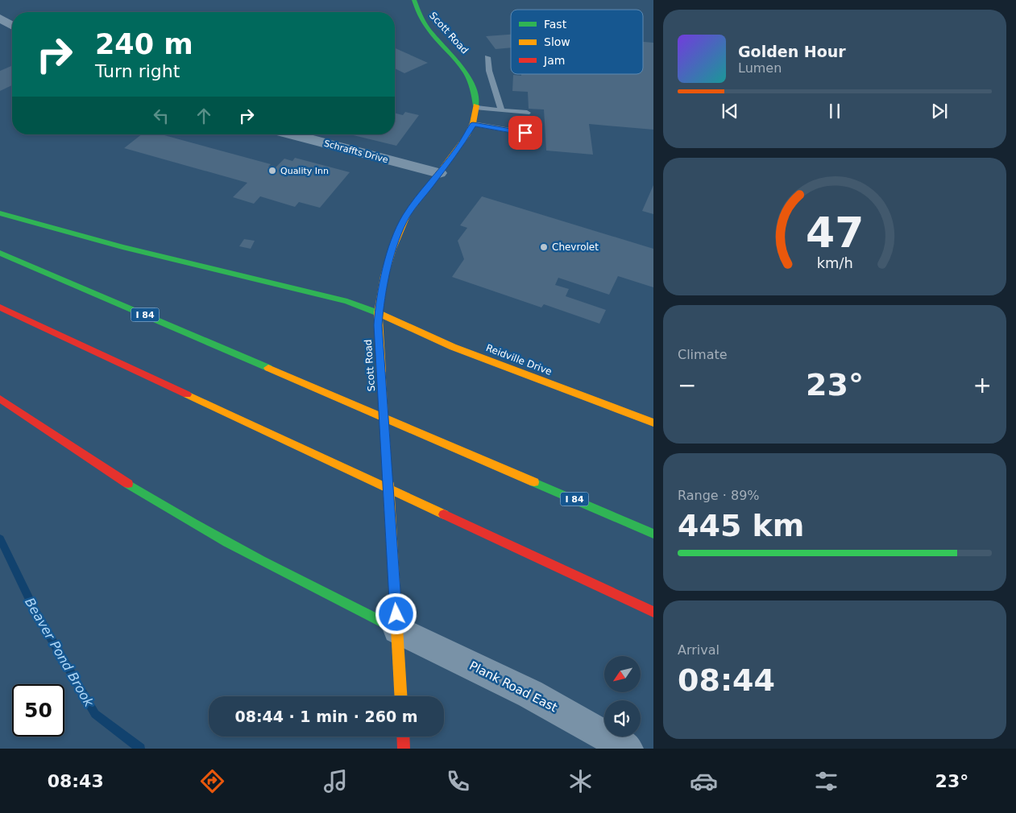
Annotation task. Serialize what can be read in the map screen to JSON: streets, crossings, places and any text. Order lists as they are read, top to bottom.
{
  "streets": {
    "main road": ["Scott Road", "I 84", "Reidville Drive"],
    "street": ["Schraffts Drive", "Plank Road East"]
  },
  "crossings": [
    ["Scott Road", "Schraffts Drive"],
    ["Scott Road", "Reidville Drive"],
    ["Scott Road", "Plank Road East"]
  ],
  "water": ["Beaver Pond Brook"],
  "places": ["Quality Inn", "Chevrolet"],
  "legend": ["Fast", "Slow", "Jam"],
  "north": "bottom left",
  "page": {
    "turn": ["240 m", "Turn right"],
    "song": ["Golden Hour", "Lumen"],
    "tile": [
      "Climate",
      ["Range · 89%", "445 km"],
      ["Arrival", "08:44"]
    ],
    "heat": ["−", "23°", "+"],
    "limit": "50",
    "trip": "08:44 · 1 min · 260 m",
    "tabs": ["08:43", "23°"],
    "gauge": ["47", "km/h"]
  }
}
